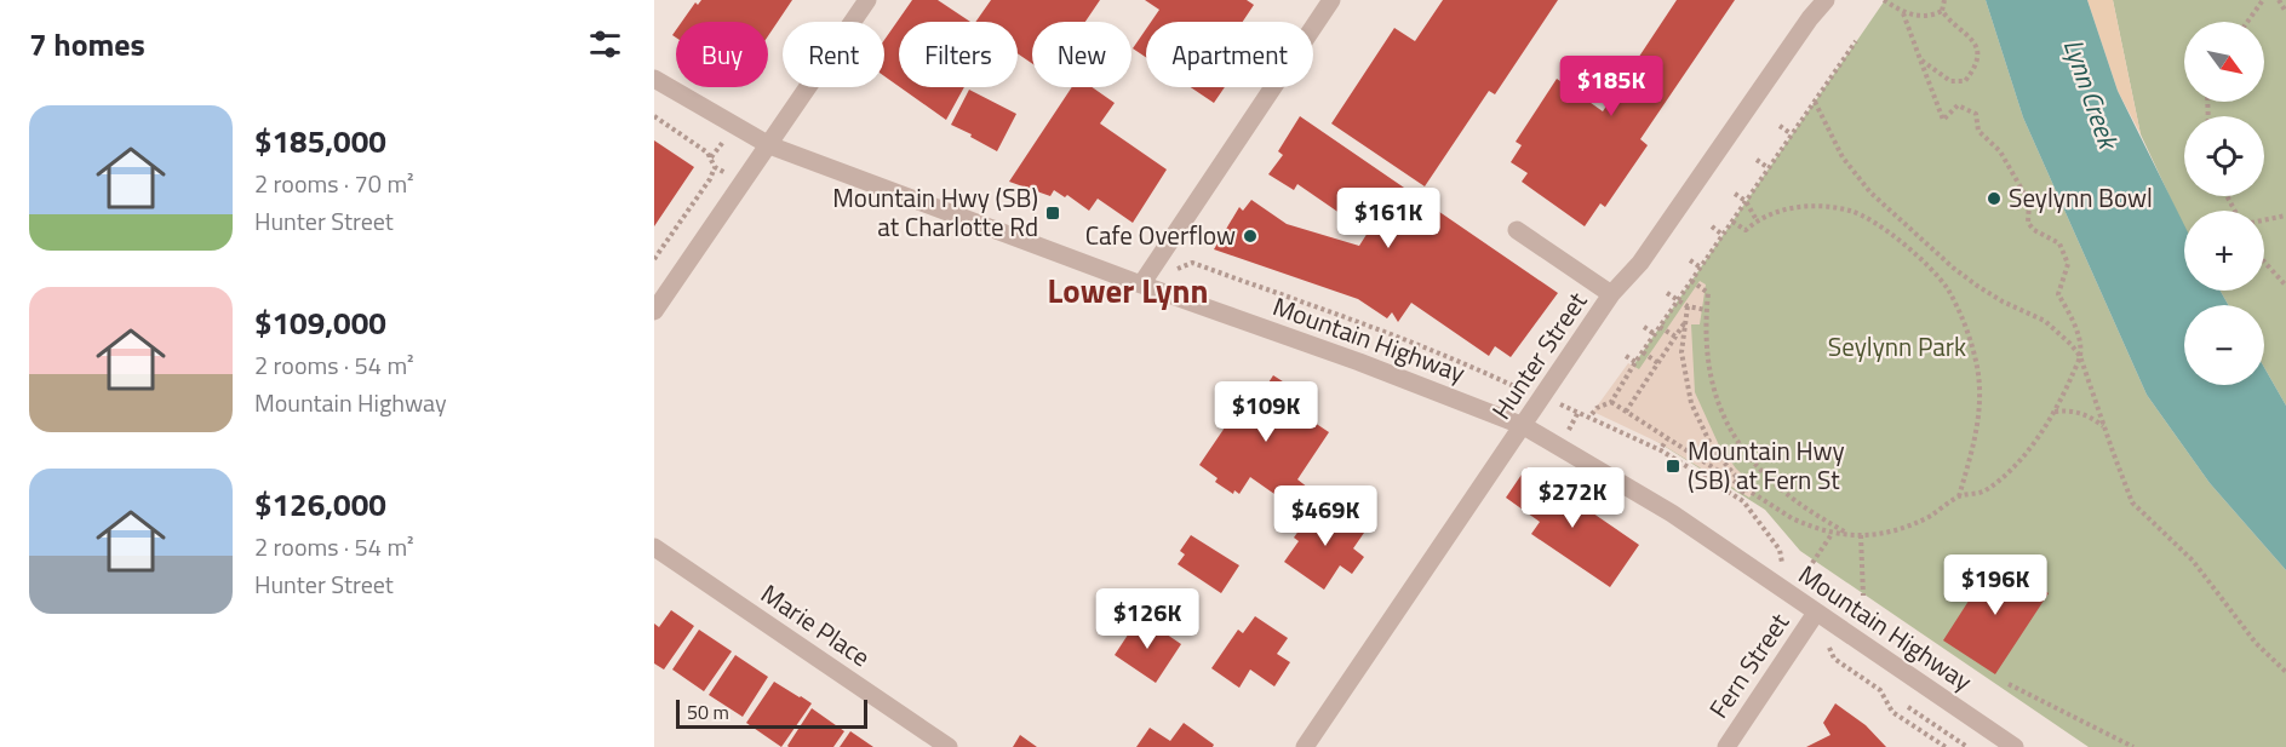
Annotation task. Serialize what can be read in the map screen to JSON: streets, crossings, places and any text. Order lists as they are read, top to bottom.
{
  "streets": {
    "street": [
      "Mountain Highway",
      "Hunter Street",
      "Marie Place",
      "Fern Street"
    ]
  },
  "crossings": [
    ["Mountain Highway", "Hunter Street"],
    ["Mountain Highway", "Fern Street"]
  ],
  "districts": ["Lower Lynn"],
  "water": ["Lynn Creek"],
  "parks": ["Seylynn Park"],
  "places": {
    "other": ["Seylynn Bowl", "Cafe Overflow"],
    "transit": ["Mountain Hwy (SB) at Charlotte Rd", "Mountain Hwy (SB) at Fern St"]
  },
  "scale_bar": "50 m",
  "north": "bottom right",
  "page": {
    "heading": "7 homes",
    "map_buttons": ["+", "−"],
    "chip": [
      "Buy",
      "Rent",
      "Filters",
      "New",
      "Apartment"
    ],
    "price": [
      "$185K",
      "$161K",
      "$109K",
      "$272K",
      "$469K",
      "$196K",
      "$126K"
    ],
    "list": [
      {
        "name": "$185,000",
        "note": "2 rooms · 70 m² · Hunter Street"
      },
      {
        "name": "$109,000",
        "note": "2 rooms · 54 m² · Mountain Highway"
      },
      {
        "name": "$126,000",
        "note": "2 rooms · 54 m² · Hunter Street"
      }
    ],
    "scale": "50 m"
  }
}
